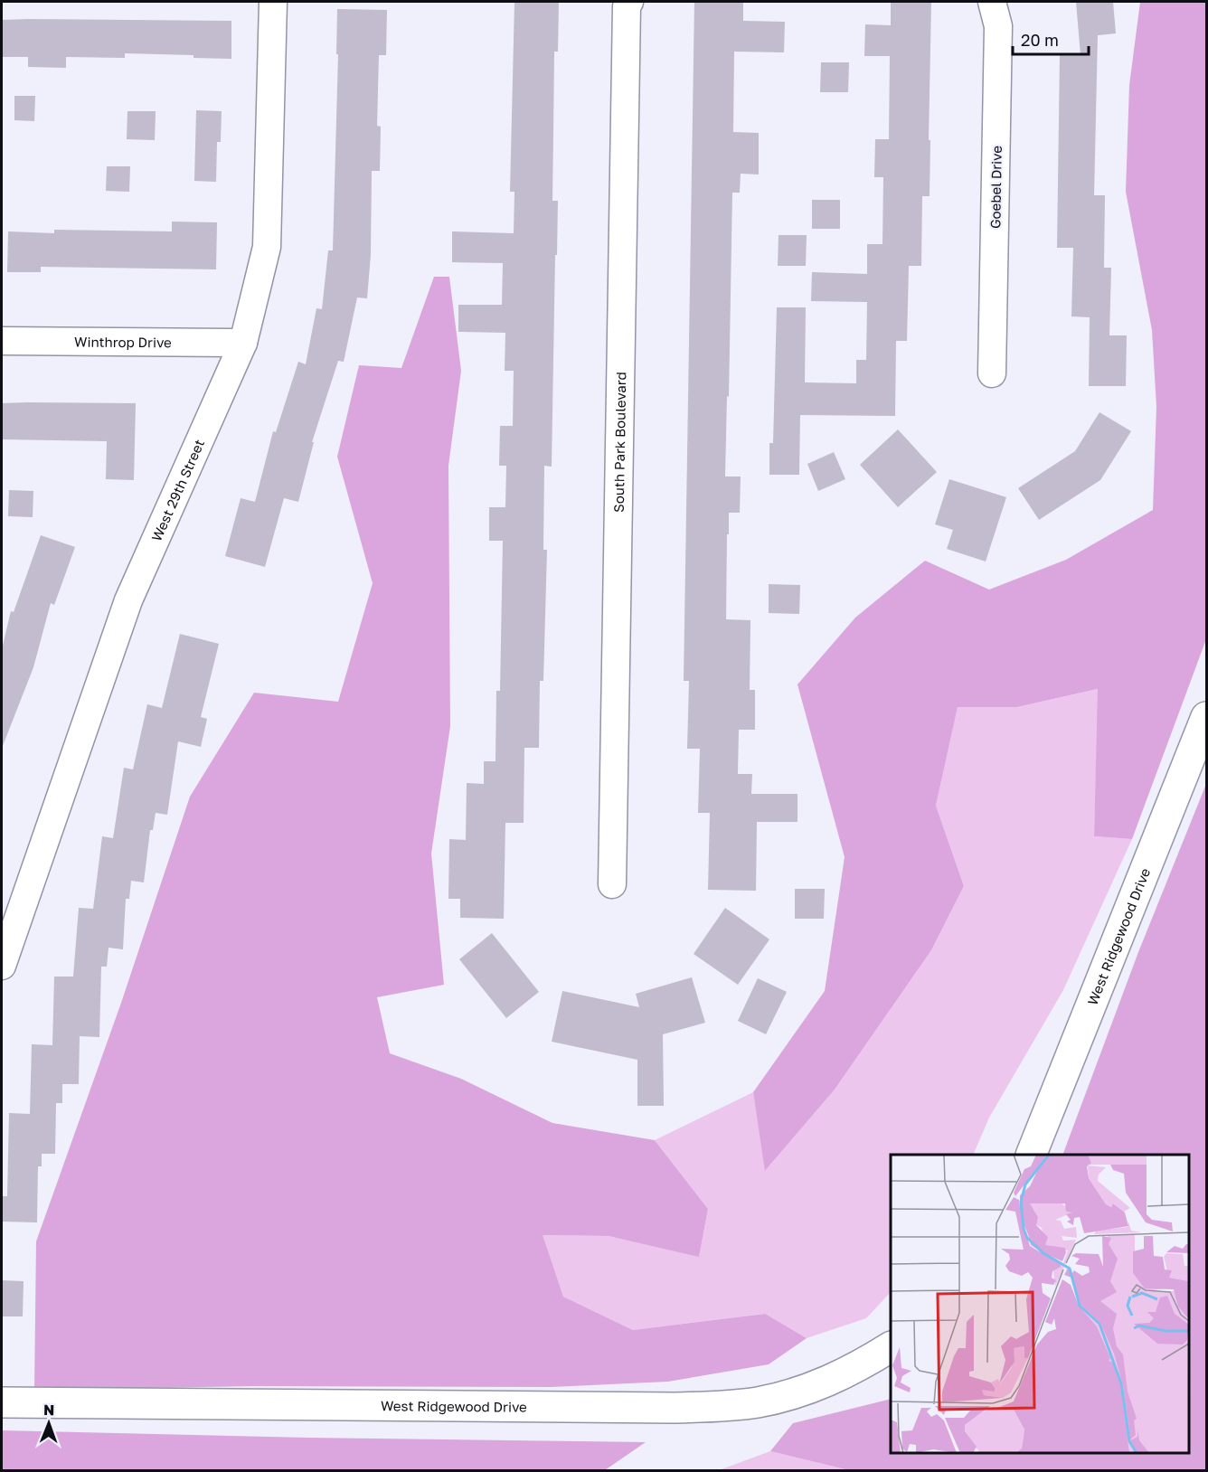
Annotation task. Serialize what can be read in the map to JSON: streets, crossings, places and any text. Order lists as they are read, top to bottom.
{
  "streets": {
    "street": [
      "Goebel Drive",
      "Winthrop Drive",
      "South Park Boulevard",
      "West 29th Street",
      "West Ridgewood Drive"
    ]
  },
  "crossings": [
    ["Winthrop Drive", "West 29th Street"]
  ],
  "scale_bar": "20 m",
  "north": "top"
}
